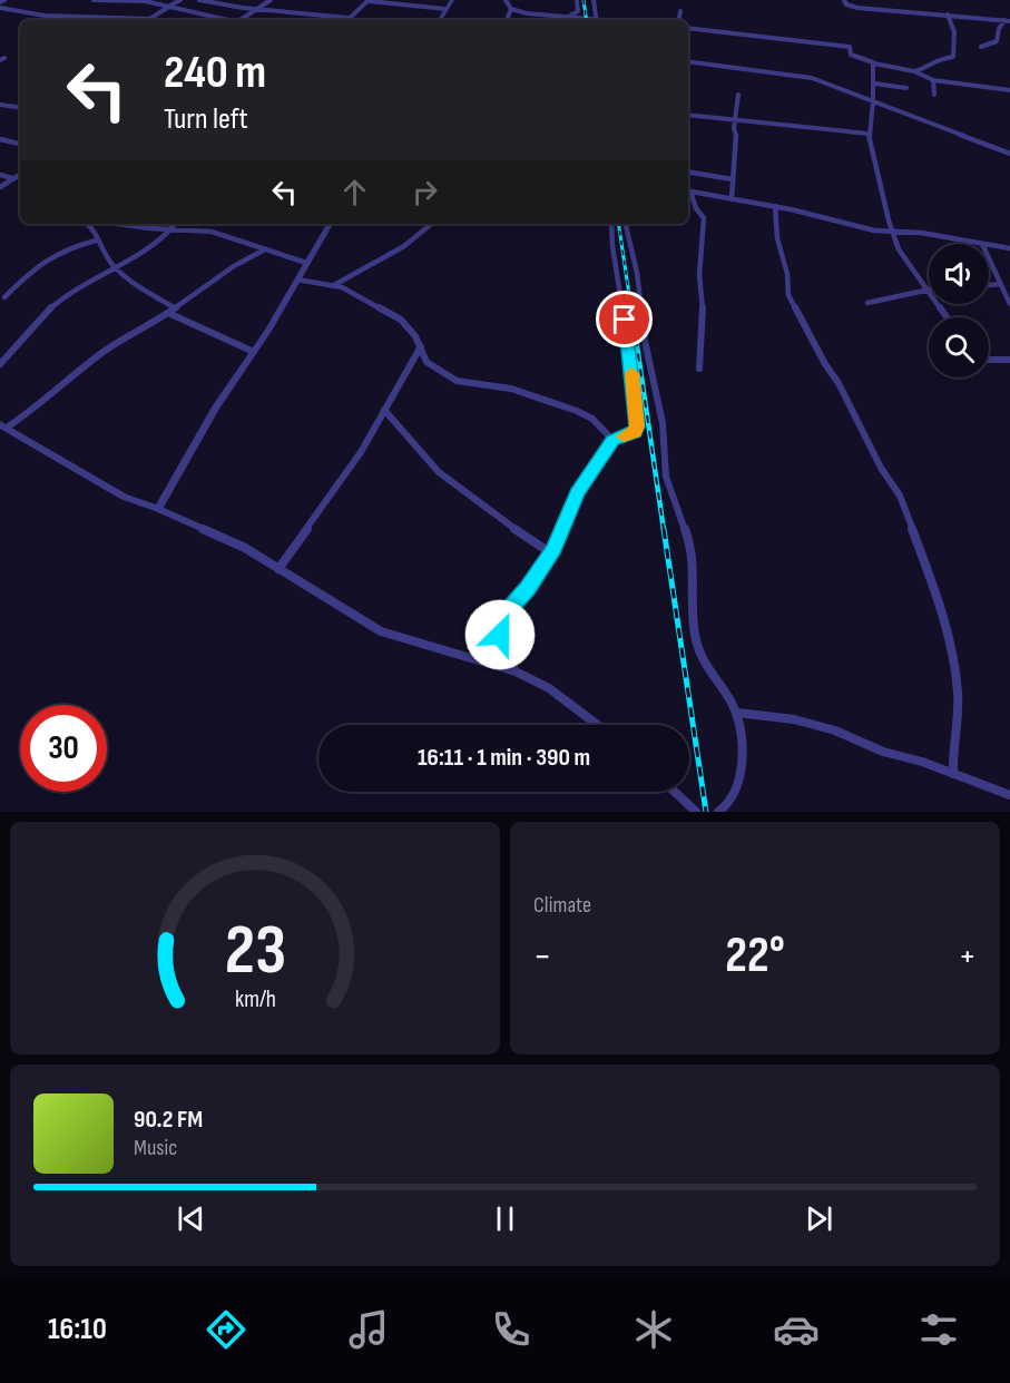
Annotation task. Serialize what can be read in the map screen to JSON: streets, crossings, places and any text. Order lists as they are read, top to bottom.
{
  "page": {
    "turn": ["240 m", "Turn left"],
    "limit": "30",
    "trip": "16:11 · 1 min · 390 m",
    "tile": "Climate",
    "heat": ["−", "22°", "+"],
    "song": ["90.2 FM", "Music"],
    "tabs": "16:10",
    "gauge": ["23", "km/h"]
  }
}
